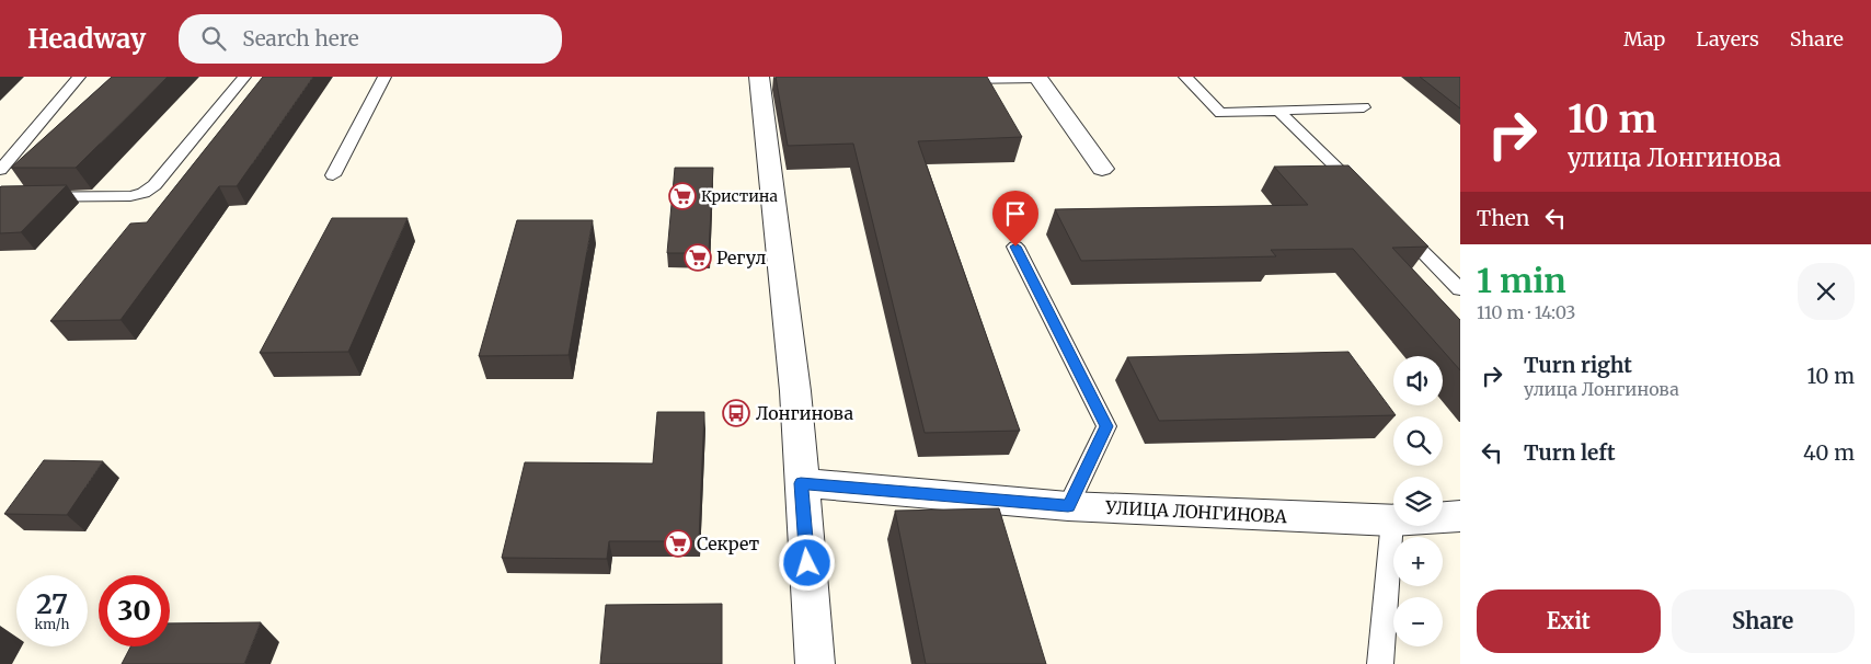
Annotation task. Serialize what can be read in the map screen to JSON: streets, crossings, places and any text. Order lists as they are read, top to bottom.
{
  "streets": {
    "street": ["УЛИЦА ЛОНГИНОВА"]
  },
  "places": {
    "supermarket": ["Кристина", "Регул", "Секрет"],
    "bus stop": ["Лонгинова"]
  },
  "page": {
    "header": "Headway",
    "search": "Search here",
    "nav": ["Map", "Layers", "Share"],
    "turn": ["10 m", "улица Лонгинова"],
    "then": "Then",
    "heading": ["1 min", "110 m · 14:03"],
    "list": [
      {
        "name": "Turn right",
        "note": "улица Лонгинова",
        "value": "10 m"
      },
      {
        "name": "Turn left",
        "value": "40 m"
      }
    ],
    "map_buttons": ["+", "−"],
    "speed": "27 km/h",
    "limit": "30",
    "buttons": ["Exit", "Share"]
  }
}
